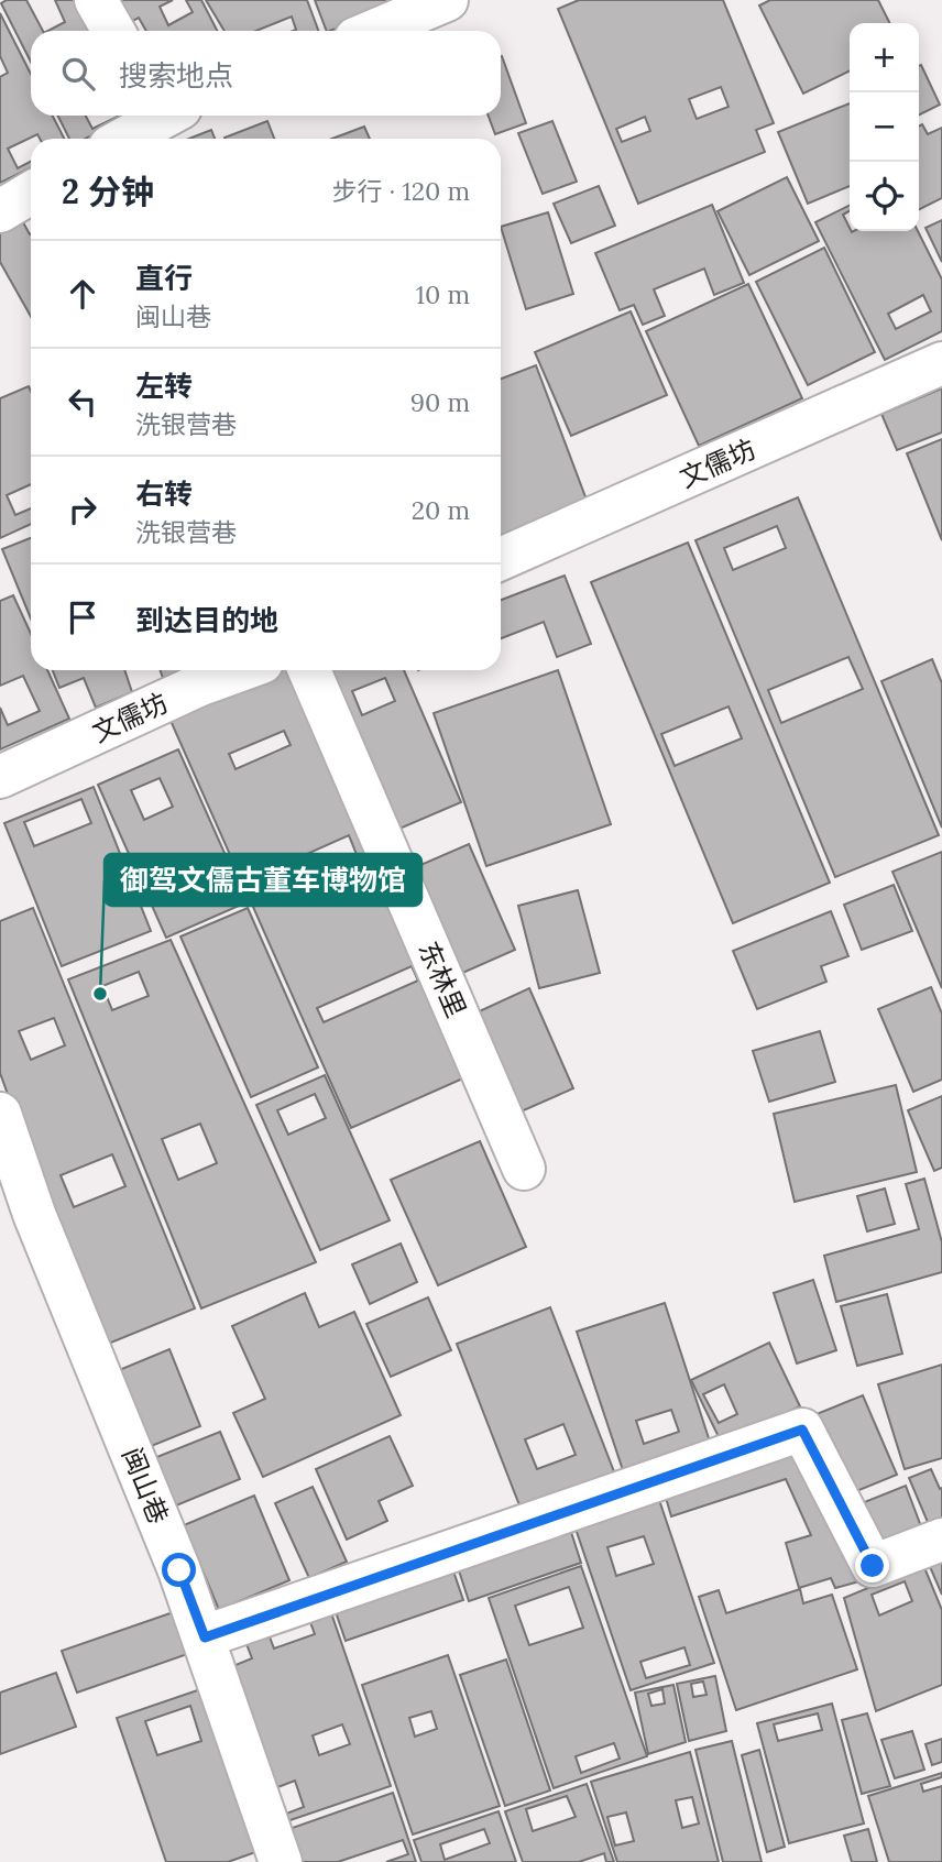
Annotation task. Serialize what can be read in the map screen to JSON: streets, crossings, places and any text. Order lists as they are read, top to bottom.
{
  "streets": {
    "street": ["文儒坊", "东林里", "闽山巷"]
  },
  "places": ["御驾文儒古董车博物馆"],
  "page": {
    "map_buttons": ["+", "−"],
    "search": "搜索地点",
    "heading": ["2 分钟", "步行 · 120 m"],
    "list": [
      ["直行", "闽山巷", "10 m"],
      ["左转", "洗银营巷", "90 m"],
      ["右转", "洗银营巷", "20 m"],
      "到达目的地"
    ]
  }
}
